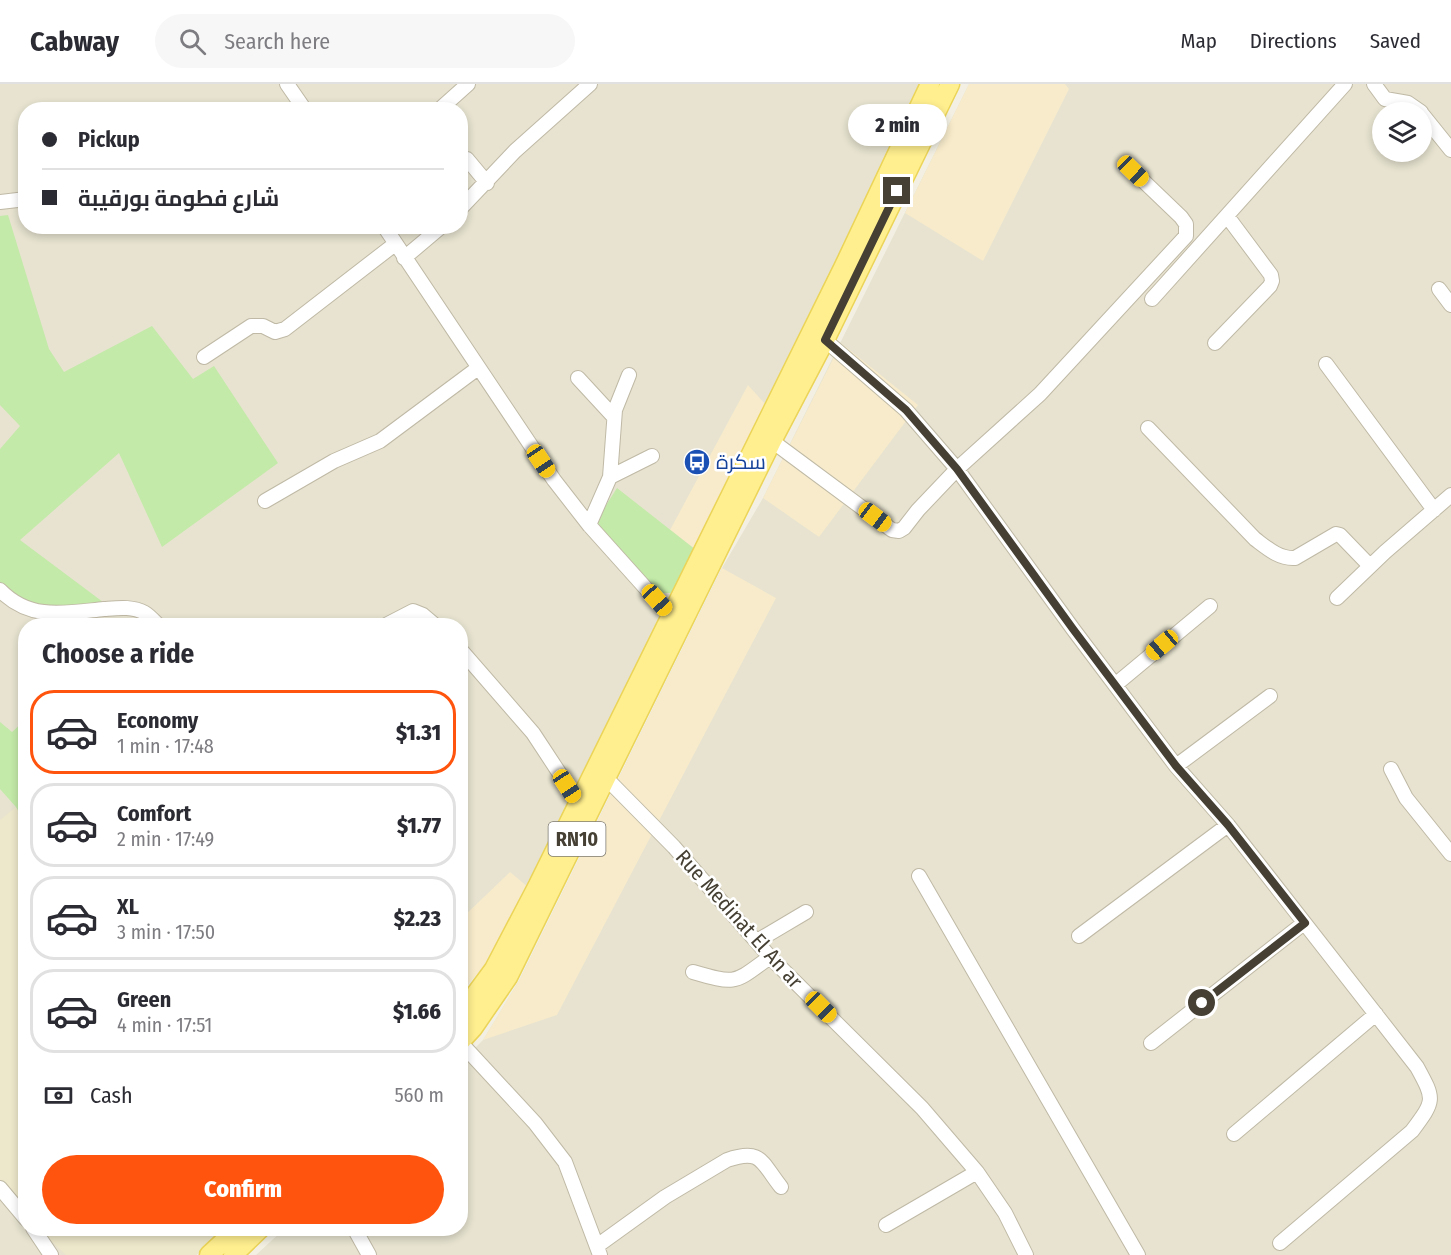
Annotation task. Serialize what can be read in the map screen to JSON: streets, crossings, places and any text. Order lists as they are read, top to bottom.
{
  "streets": {
    "main road": ["RN10"],
    "street": ["Rue Medinat El An ar"]
  },
  "crossings": [
    ["RN10", "Rue Medinat El An ar"]
  ],
  "places": {
    "bus stop": ["سكرة"]
  },
  "page": {
    "header": "Cabway",
    "search": "Search here",
    "nav": ["Map", "Directions", "Saved"],
    "banner": ["Pickup", "شارع فطومة بورقيبة"],
    "bubble": "2 min",
    "heading": "Choose a ride",
    "list": [
      {
        "name": "Economy",
        "note": "1 min · 17:48",
        "value": "$1.31"
      },
      {
        "name": "Comfort",
        "note": "2 min · 17:49",
        "value": "$1.77"
      },
      {
        "name": "XL",
        "note": "3 min · 17:50",
        "value": "$2.23"
      },
      {
        "name": "Green",
        "note": "4 min · 17:51",
        "value": "$1.66"
      }
    ],
    "pay": ["Cash", "560 m"],
    "buttons": "Confirm"
  }
}
